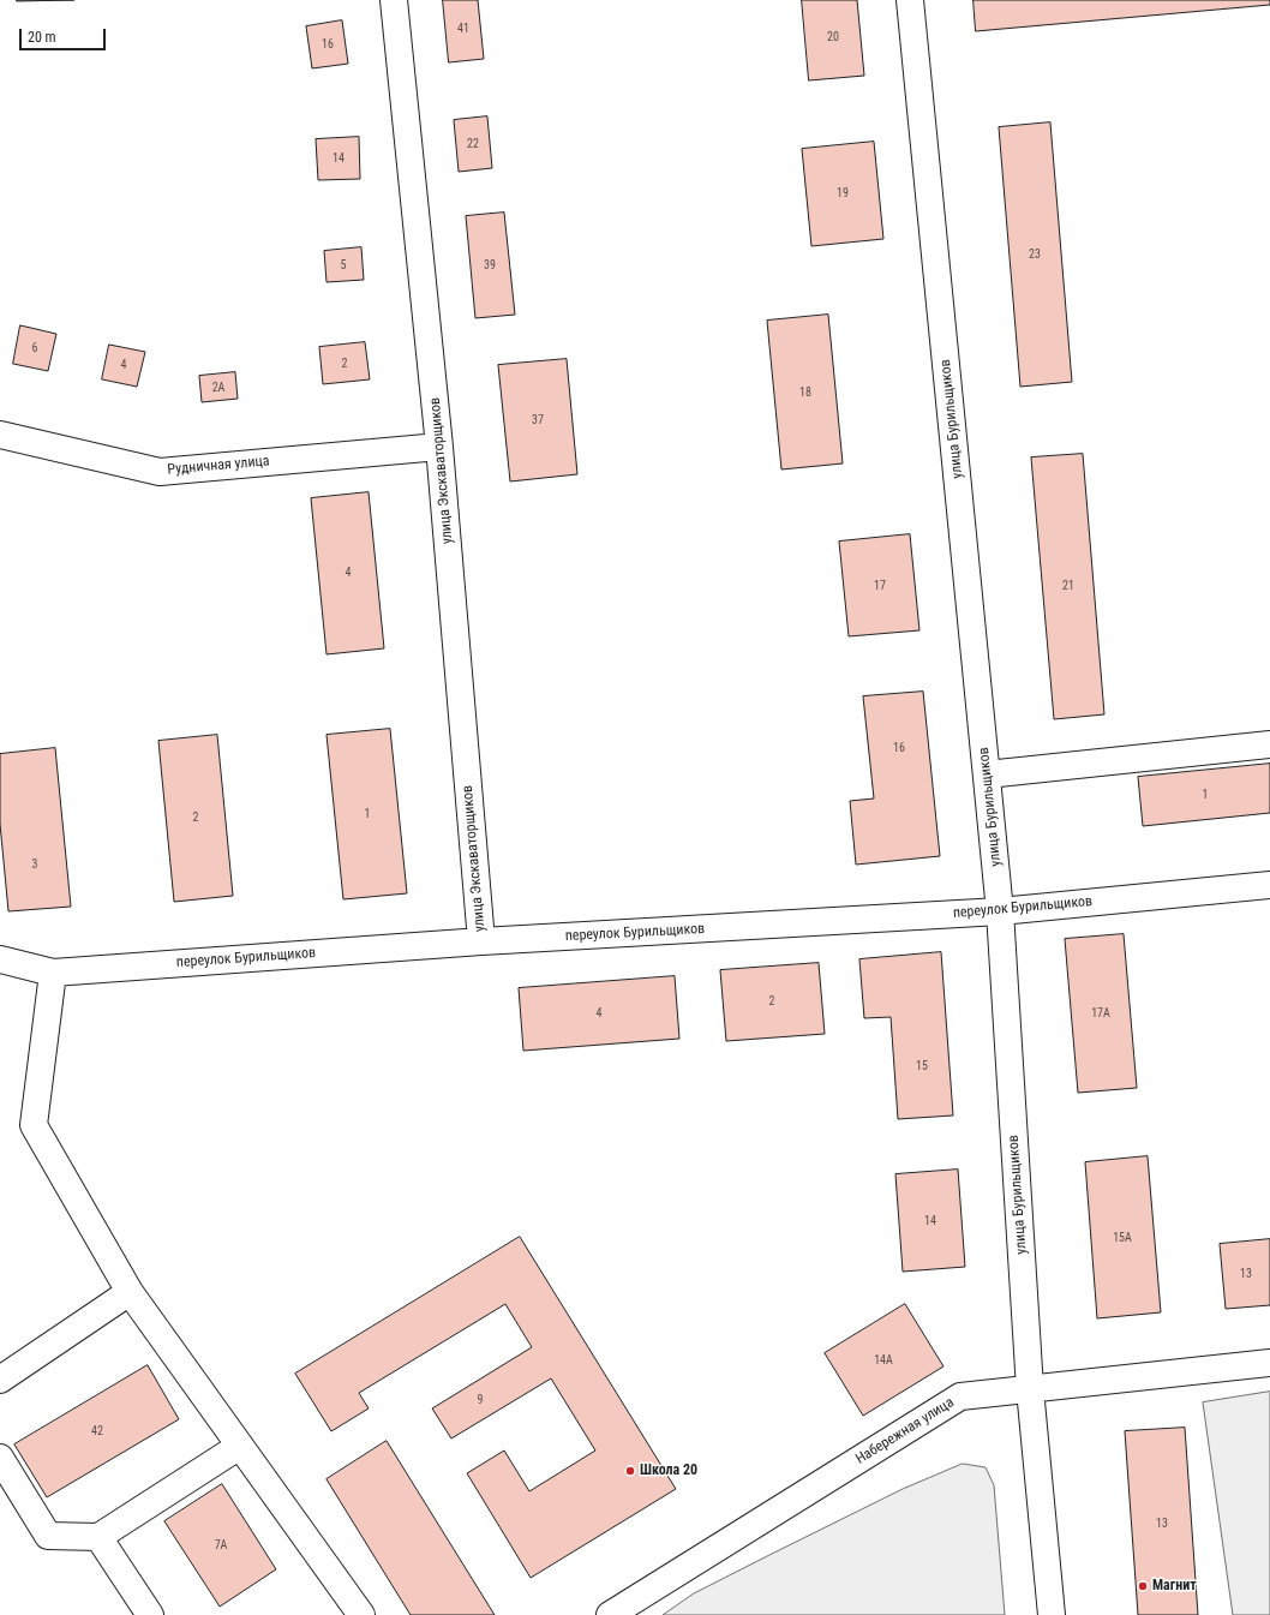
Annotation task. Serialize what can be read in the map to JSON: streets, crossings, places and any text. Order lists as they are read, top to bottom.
{
  "streets": {
    "street": [
      "улица Бурильщиков",
      "Рудничная улица",
      "улица Экскаваторщиков",
      "переулок Бурильщиков",
      "Набережная улица"
    ]
  },
  "crossings": [
    ["улица Бурильщиков", "переулок Бурильщиков"],
    ["улица Бурильщиков", "Набережная улица"],
    ["Рудничная улица", "улица Экскаваторщиков"],
    ["улица Экскаваторщиков", "переулок Бурильщиков"]
  ],
  "places": ["Школа 20", "Магнит"],
  "house_numbers": [
    "41",
    "20",
    "16",
    "22",
    "14",
    "19",
    "23",
    "5",
    "39",
    "6",
    "2",
    "4",
    "2А",
    "18",
    "37",
    "4",
    "17",
    "21",
    "16",
    "1",
    "1",
    "2",
    "3",
    "2",
    "4",
    "17А",
    "15",
    "14",
    "15А",
    "13",
    "14А",
    "9",
    "42",
    "13",
    "7А"
  ],
  "scale_bar": "20 m"
}
